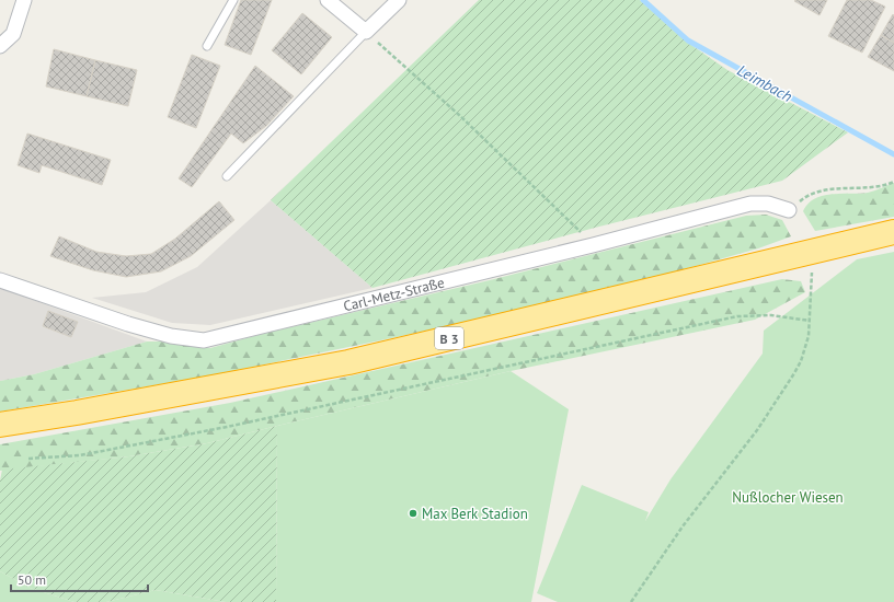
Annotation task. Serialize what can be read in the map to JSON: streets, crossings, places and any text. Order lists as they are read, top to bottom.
{
  "streets": {
    "highway": ["B 3"],
    "street": ["Carl-Metz-Straße"]
  },
  "water": ["Leimbach"],
  "parks": ["Nußlocher Wiesen"],
  "places": ["Max Berk Stadion"],
  "scale_bar": "50 m"
}
